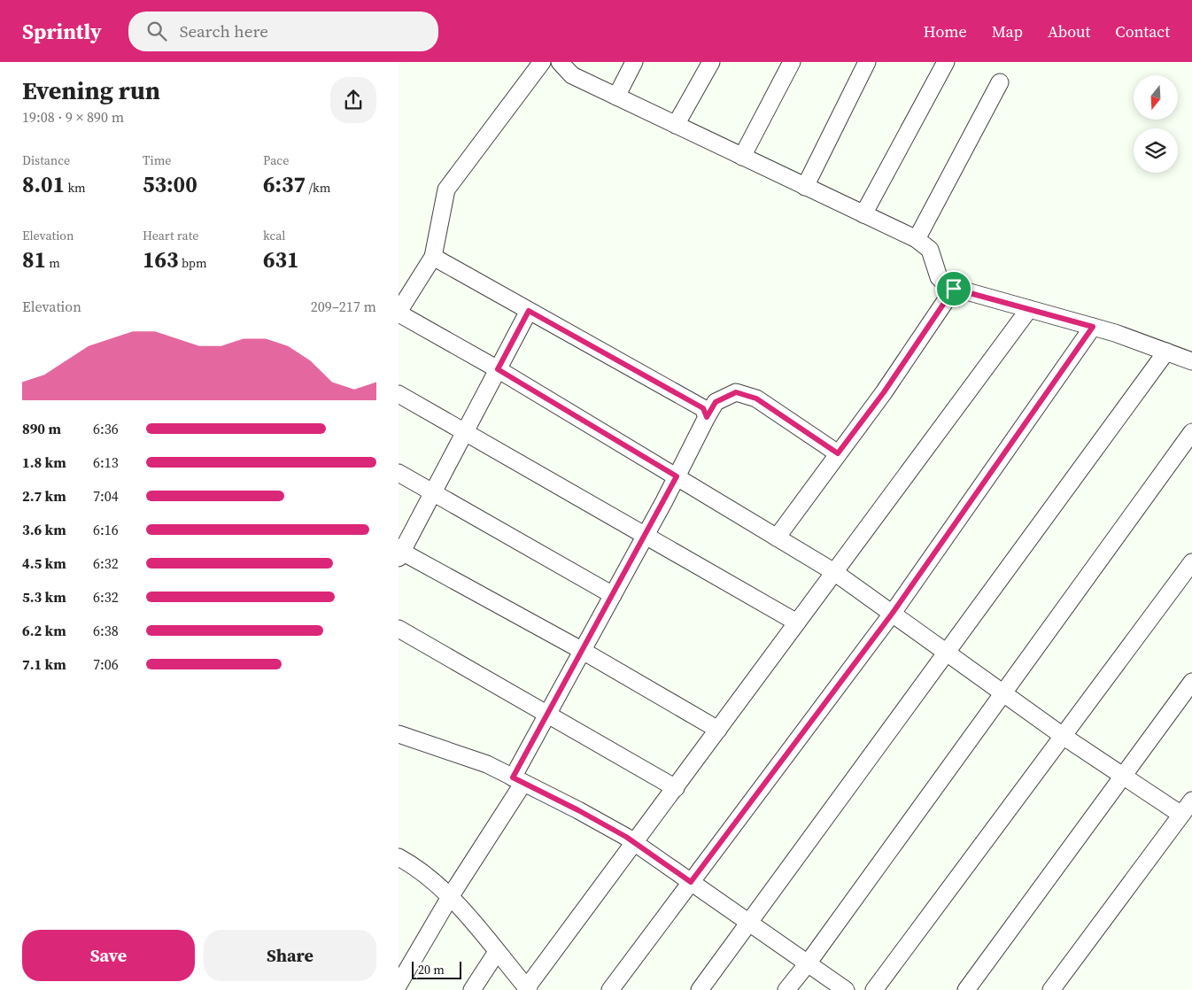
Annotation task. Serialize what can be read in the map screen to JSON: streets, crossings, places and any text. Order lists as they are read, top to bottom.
{
  "scale_bar": "20 m",
  "north": "bottom",
  "page": {
    "header": "Sprintly",
    "search": "Search here",
    "nav": [
      "Home",
      "Map",
      "About",
      "Contact"
    ],
    "heading": ["Evening run", "19:08 · 9 × 890 m"],
    "stats": [
      ["Distance", "8.01 km"],
      ["Time", "53:00"],
      ["Pace", "6:37 /km"],
      ["Elevation", "81 m"],
      ["Heart rate", "163 bpm"],
      ["kcal", "631"]
    ],
    "chart": ["Elevation", "209–217 m"],
    "list": [
      {
        "name": "890 m",
        "note": "6:36"
      },
      {
        "name": "1.8 km",
        "note": "6:13"
      },
      {
        "name": "2.7 km",
        "note": "7:04"
      },
      {
        "name": "3.6 km",
        "note": "6:16"
      },
      {
        "name": "4.5 km",
        "note": "6:32"
      },
      {
        "name": "5.3 km",
        "note": "6:32"
      },
      {
        "name": "6.2 km",
        "note": "6:38"
      },
      {
        "name": "7.1 km",
        "note": "7:06"
      }
    ],
    "buttons": ["Save", "Share"],
    "scale": "20 m"
  }
}
